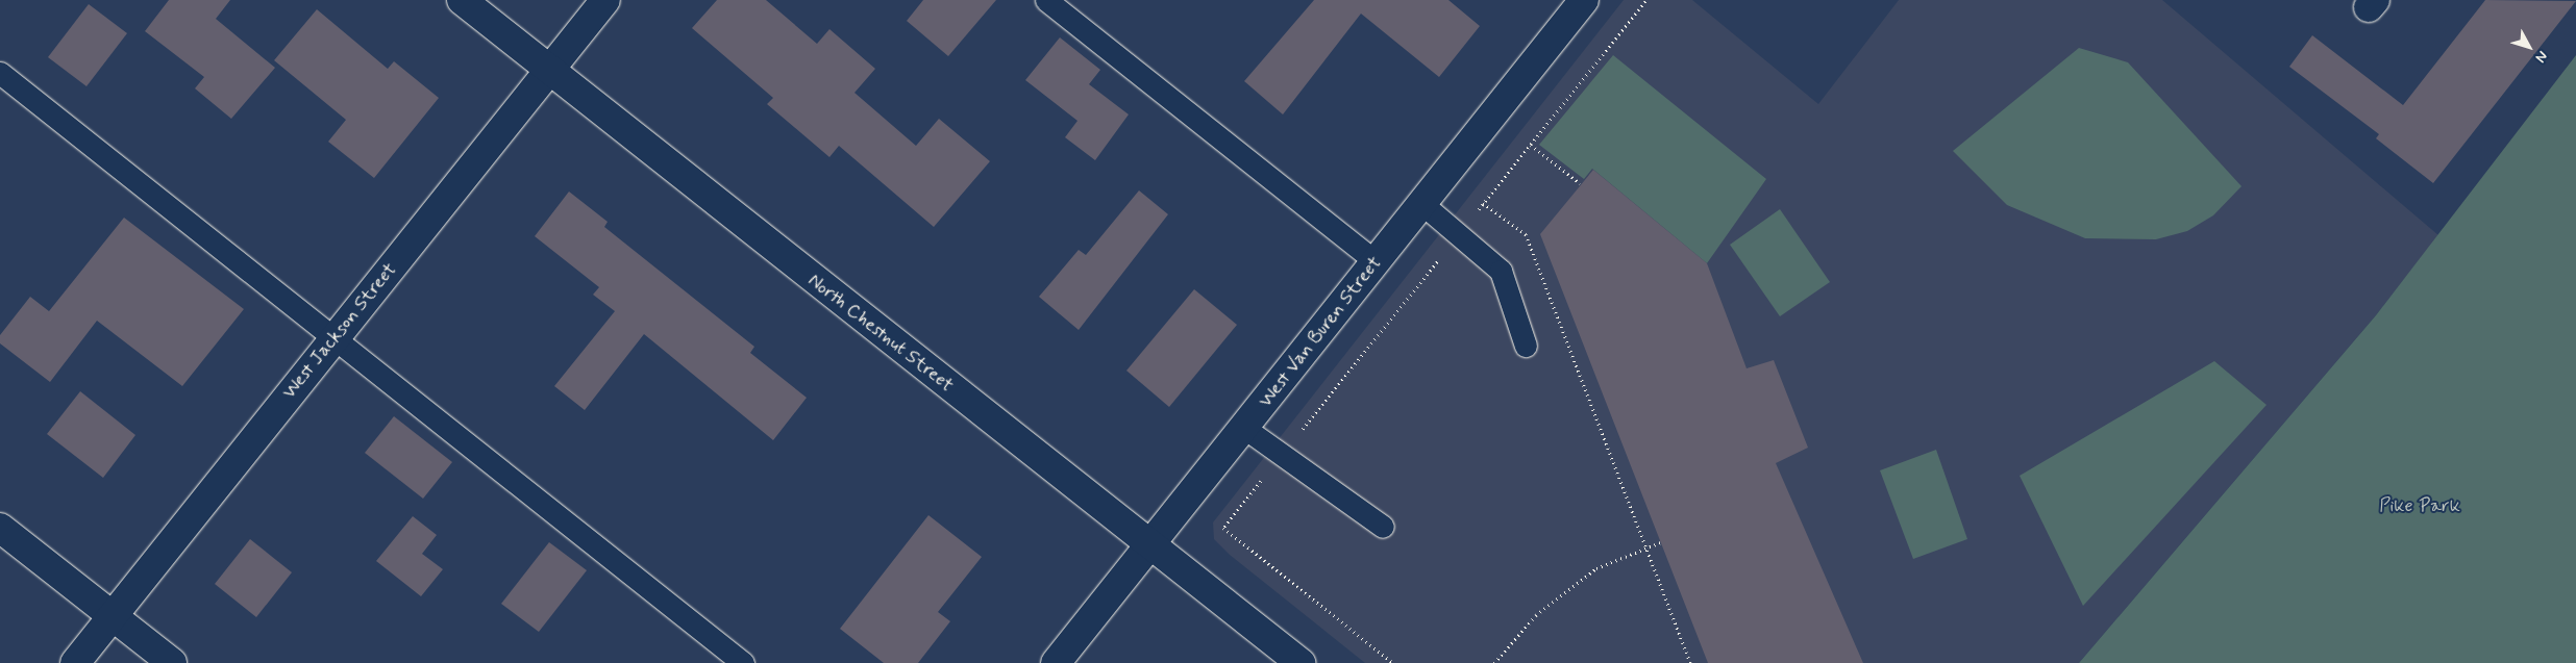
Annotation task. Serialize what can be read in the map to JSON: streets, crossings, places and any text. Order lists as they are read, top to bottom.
{
  "streets": {
    "street": ["West Jackson Street", "West Van Buren Street", "North Chestnut Street"]
  },
  "crossings": [
    ["West Jackson Street", "North Chestnut Street"],
    ["West Van Buren Street", "North Chestnut Street"]
  ],
  "parks": ["Pike Park"],
  "north": "bottom right"
}
